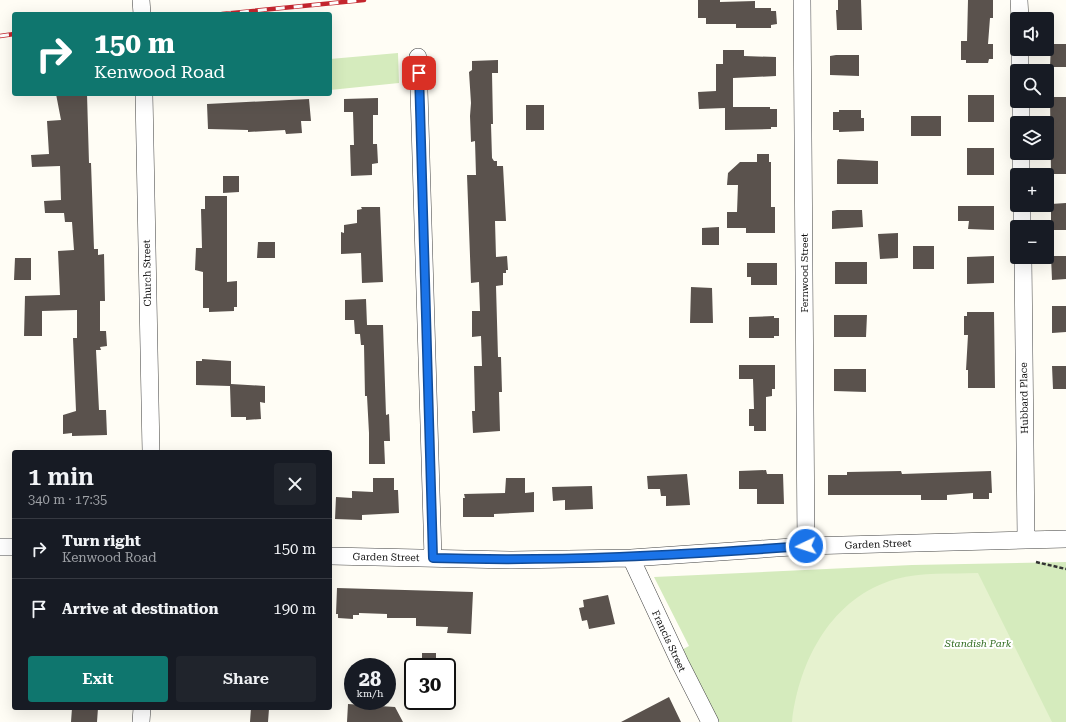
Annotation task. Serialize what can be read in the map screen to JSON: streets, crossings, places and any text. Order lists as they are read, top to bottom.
{
  "streets": {
    "street": [
      "Church Street",
      "Fernwood Street",
      "Hubbard Place",
      "Garden Street",
      "Francis Street"
    ]
  },
  "crossings": [
    ["Fernwood Street", "Garden Street"],
    ["Hubbard Place", "Garden Street"],
    ["Garden Street", "Francis Street"]
  ],
  "parks": ["Standish Park"],
  "page": {
    "map_buttons": ["+", "−"],
    "turn": ["150 m", "Kenwood Road"],
    "heading": ["1 min", "340 m · 17:35"],
    "list": [
      {
        "name": "Turn right",
        "note": "Kenwood Road",
        "value": "150 m"
      },
      {
        "name": "Arrive at destination",
        "value": "190 m"
      }
    ],
    "buttons": ["Exit", "Share"],
    "speed": "28 km/h",
    "limit": "30"
  }
}
